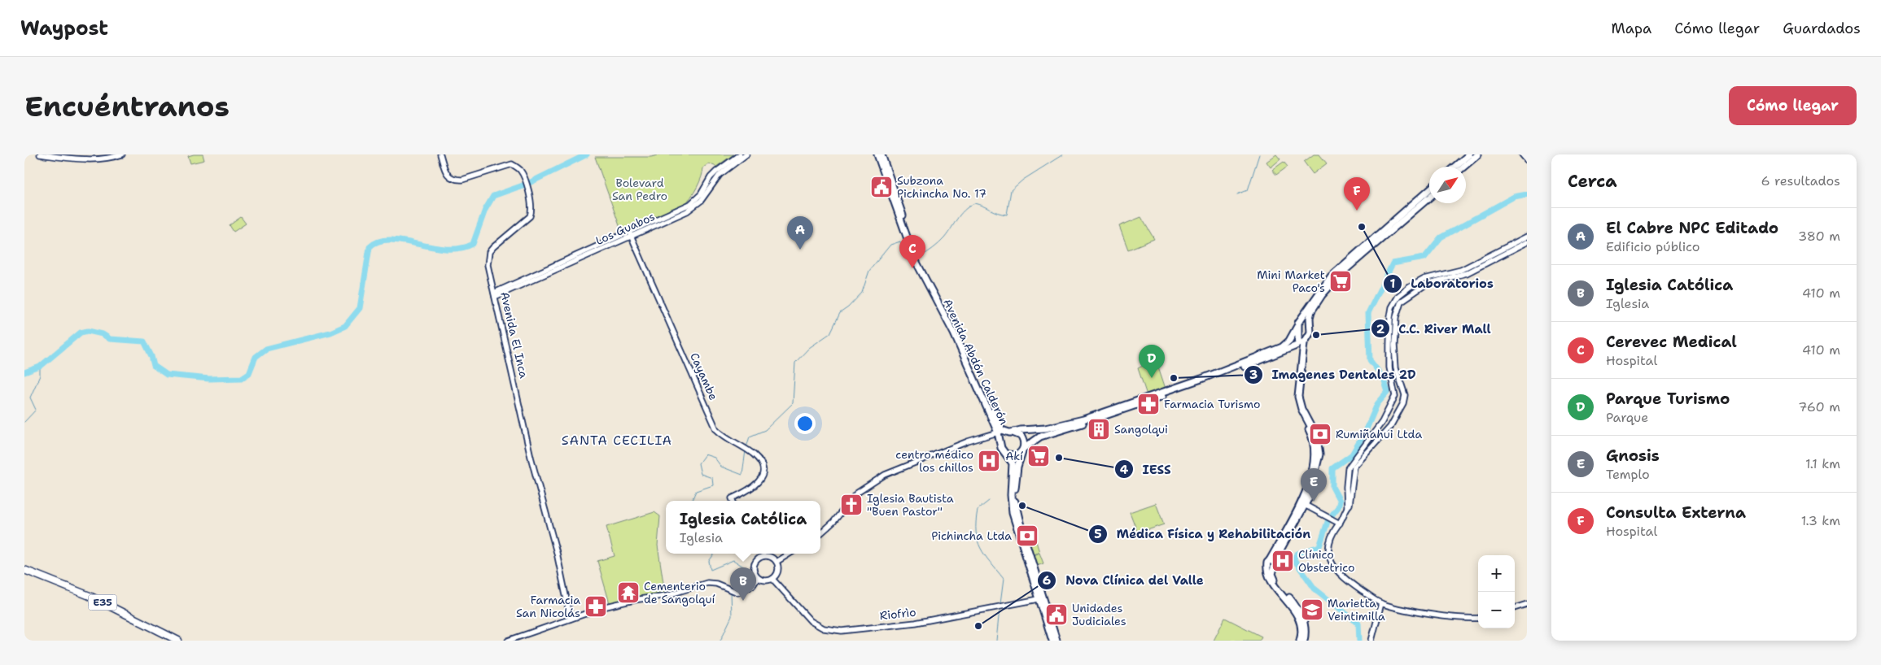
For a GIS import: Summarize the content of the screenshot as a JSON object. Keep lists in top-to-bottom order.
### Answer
{
  "streets": {
    "highway": ["E35"],
    "main road": ["Avenida Abdón Calderón"],
    "street": [
      "Los Guabos",
      "Avenida El Inca",
      "Cayambe",
      "Riofrìo"
    ]
  },
  "crossings": [
    ["Los Guabos", "Avenida El Inca"],
    ["Los Guabos", "Cayambe"]
  ],
  "districts": ["SANTA CECILIA"],
  "parks": ["Bolevard San Pedro"],
  "places": {
    "public building": ["Subzona Pichincha No. 17", "Unidades Judiciales"],
    "other": [
      "Laboratorios",
      "C.C. River Mall",
      "Imagenes Dentales 2D",
      "IESS",
      "Médica Física y Rehabilitación",
      "Nova Clínica del Valle"
    ],
    "supermarket": ["Mini Market Paco's", "Akí"],
    "pharmacy": ["Farmacia Turismo", "Farmacia San Nicolás"],
    "building": ["Sangolqui"],
    "bank": ["Rumiñahui Ltda", "Pichincha Ltda"],
    "hospital": ["centro médico los chillos", "Clínico Obstetrico"],
    "church": ["Iglesia Bautista \"Buen Pastor\""],
    "temple": ["Cementerio de Sangolquí"],
    "school or university": ["Marietta Veintimilla"]
  },
  "north": "top right",
  "page": {
    "header": "Waypost",
    "nav": ["Mapa", "Cómo llegar", "Guardados"],
    "buttons": "Cómo llegar",
    "title": "Encuéntranos",
    "heading": ["Cerca", "6 resultados"],
    "pins": [
      "F",
      "A",
      "C",
      "D",
      "E",
      "B"
    ],
    "list": [
      {
        "mark": "A",
        "name": "El Cabre NPC Editado",
        "note": "Edificio público",
        "value": "380 m"
      },
      {
        "mark": "B",
        "name": "Iglesia Católica",
        "note": "Iglesia",
        "value": "410 m"
      },
      {
        "mark": "C",
        "name": "Cerevec Medical",
        "note": "Hospital",
        "value": "410 m"
      },
      {
        "mark": "D",
        "name": "Parque Turismo",
        "note": "Parque",
        "value": "760 m"
      },
      {
        "mark": "E",
        "name": "Gnosis",
        "note": "Templo",
        "value": "1.1 km"
      },
      {
        "mark": "F",
        "name": "Consulta Externa",
        "note": "Hospital",
        "value": "1.3 km"
      }
    ],
    "popup": ["Iglesia Católica", "Iglesia"],
    "map_buttons": ["+", "−"]
  }
}
